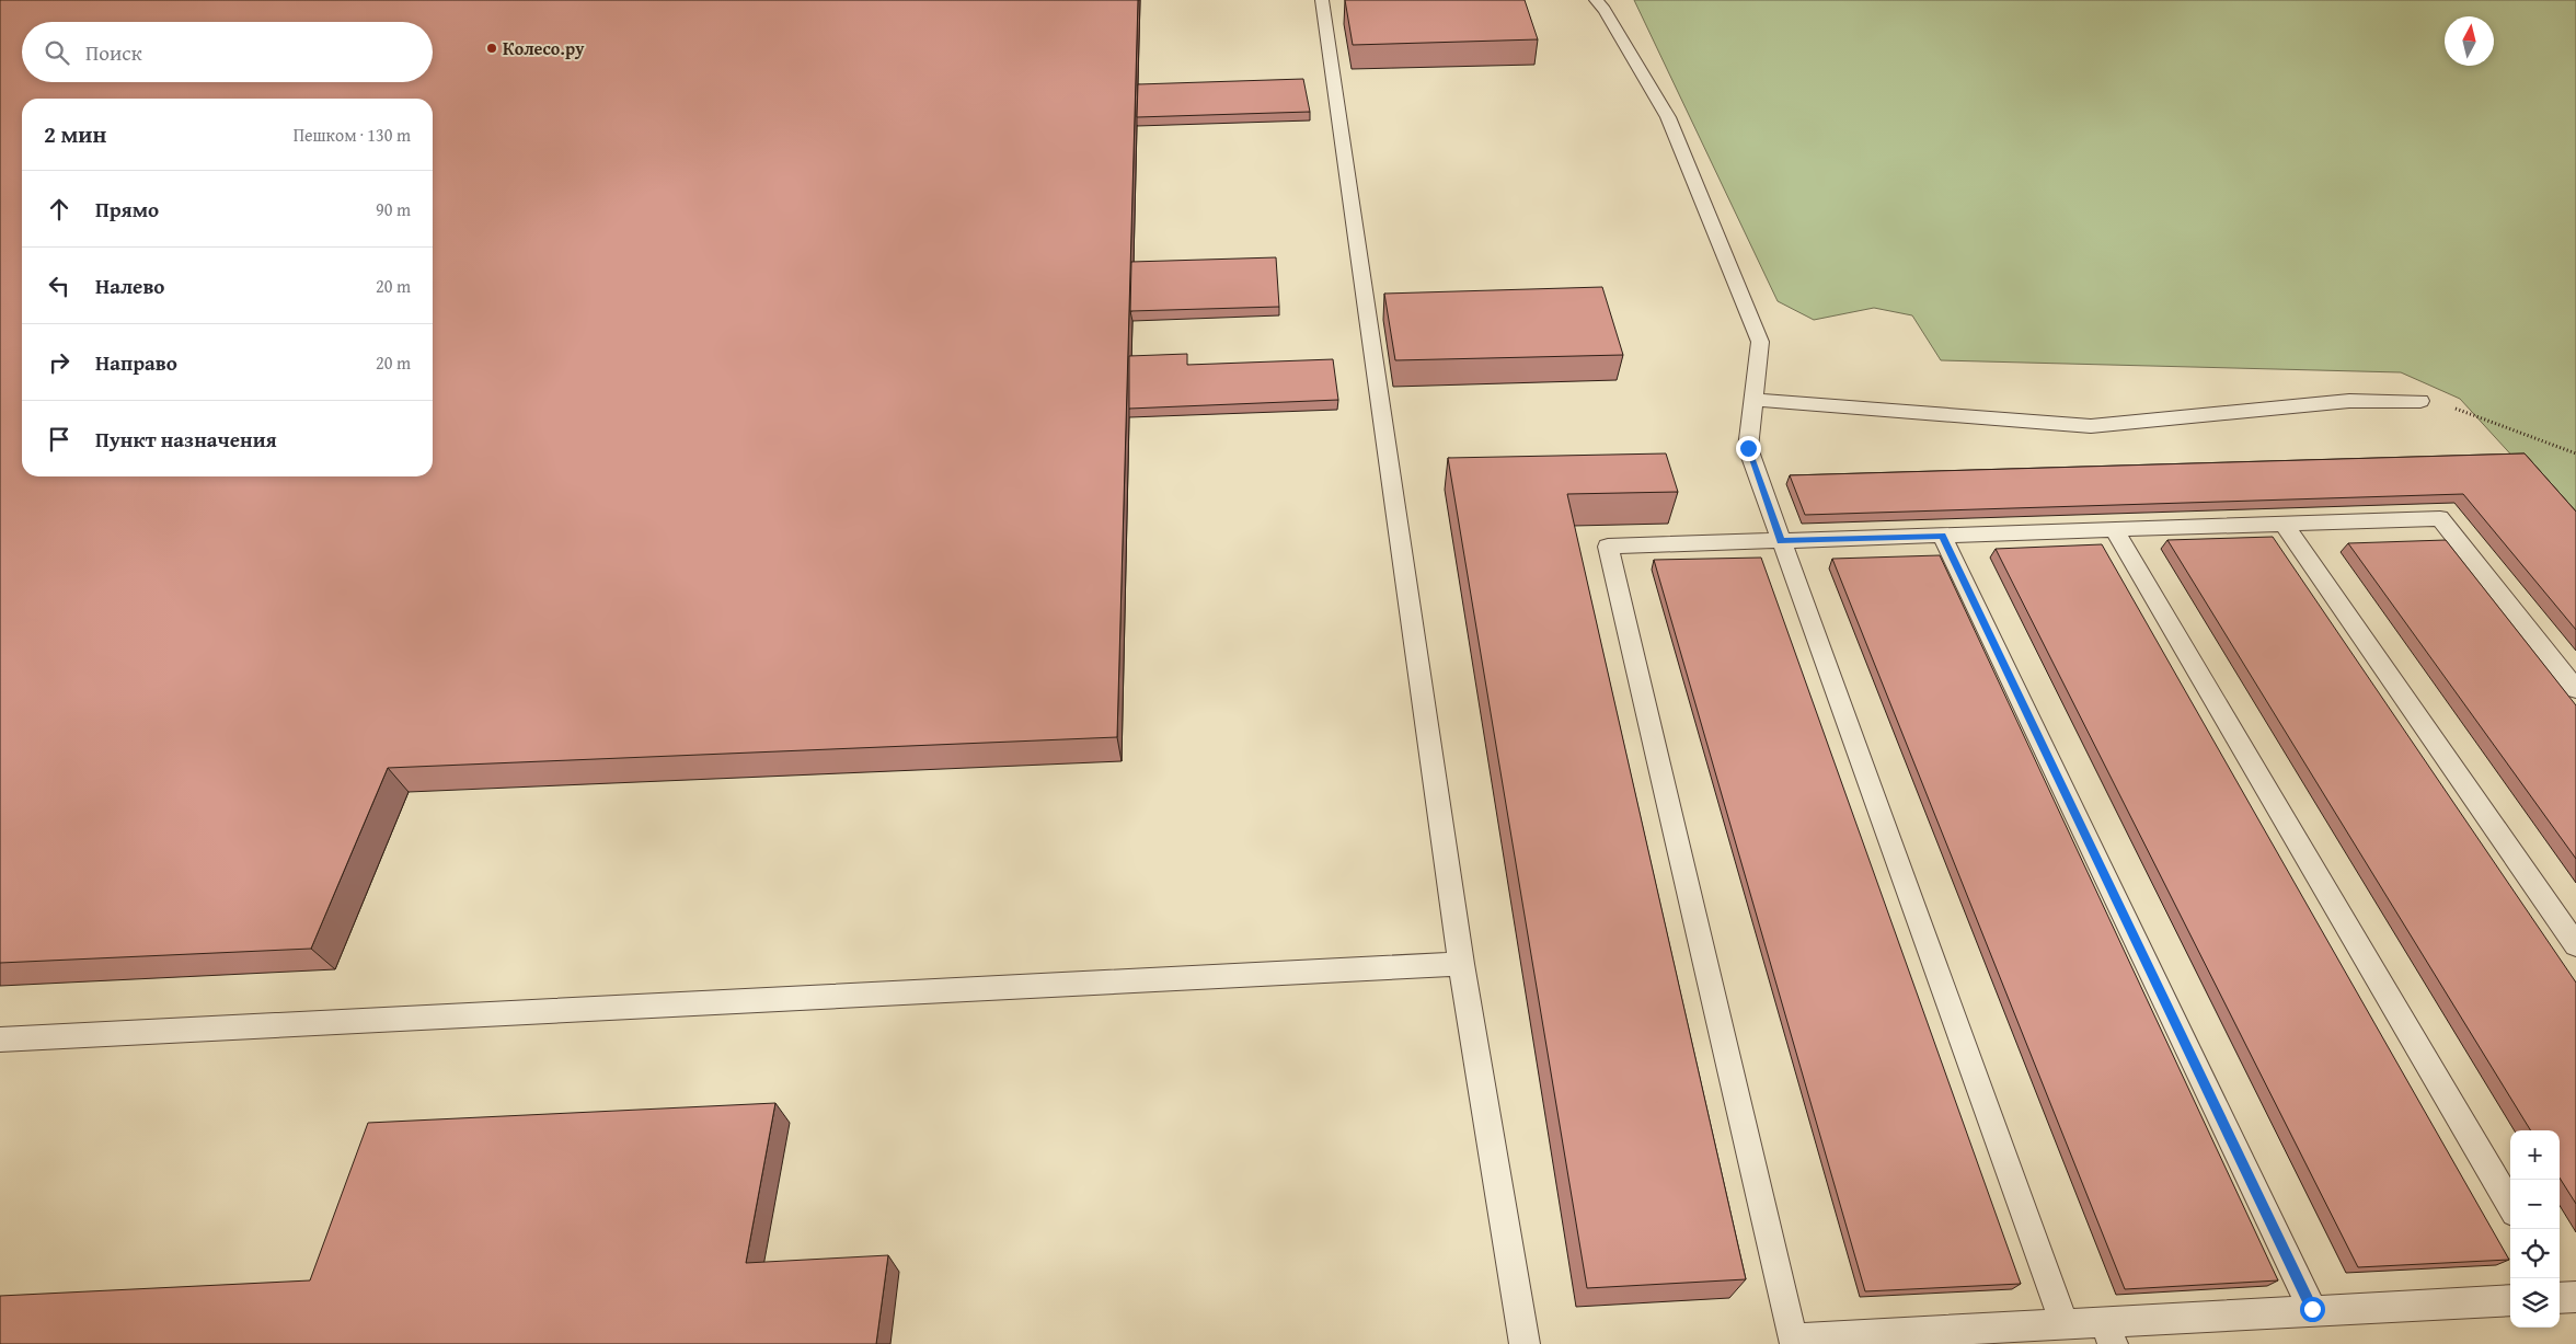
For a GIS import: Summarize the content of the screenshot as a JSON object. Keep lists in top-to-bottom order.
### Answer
{
  "places": ["Колесо.ру"],
  "north": "top",
  "page": {
    "search": "Поиск",
    "heading": ["2 мин", "Пешком · 130 m"],
    "list": [
      ["Прямо", "90 m"],
      ["Налево", "20 m"],
      ["Направо", "20 m"],
      "Пункт назначения"
    ],
    "map_buttons": ["+", "−"]
  }
}
